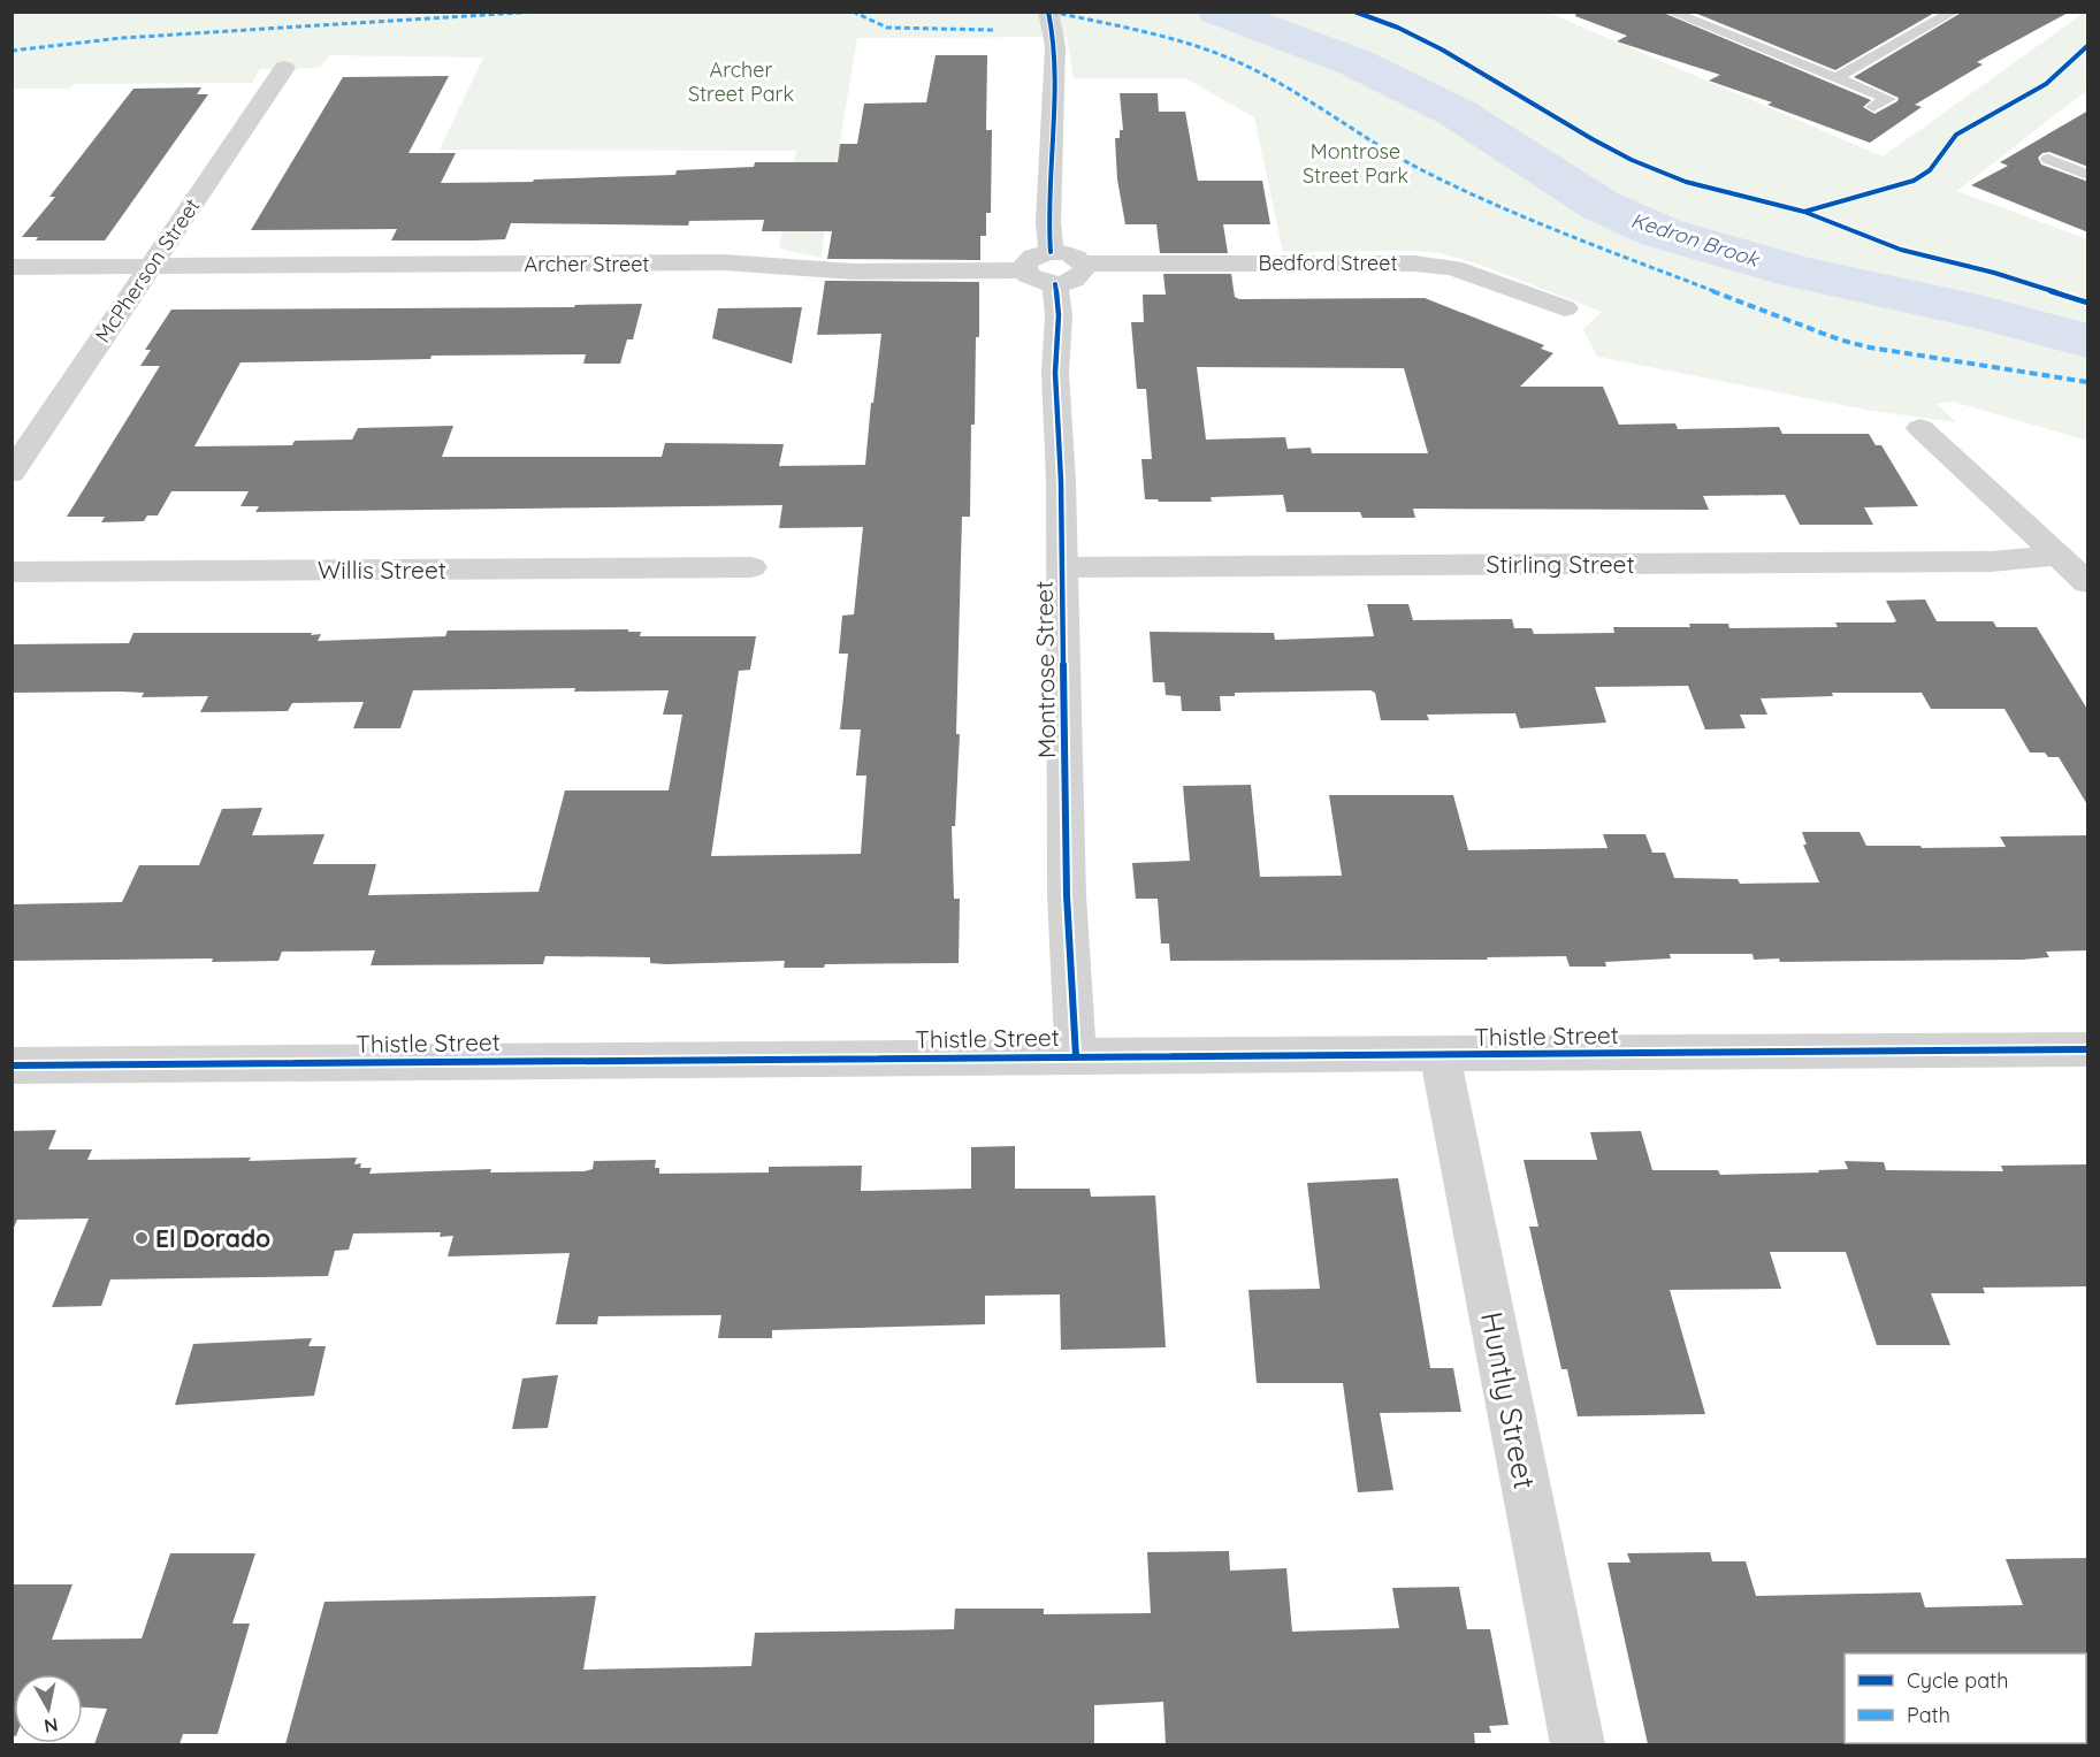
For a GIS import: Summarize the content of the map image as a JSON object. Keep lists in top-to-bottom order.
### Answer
{
  "streets": {
    "street": [
      "Bedford Street",
      "Archer Street",
      "McPherson Street",
      "Stirling Street",
      "Willis Street",
      "Montrose Street",
      "Thistle Street",
      "Huntly Street"
    ]
  },
  "crossings": [
    ["Bedford Street", "Archer Street"],
    ["Bedford Street", "Montrose Street"],
    ["Archer Street", "McPherson Street"],
    ["Archer Street", "Montrose Street"],
    ["Stirling Street", "Montrose Street"],
    ["Montrose Street", "Thistle Street"],
    ["Thistle Street", "Huntly Street"]
  ],
  "water": ["Kedron Brook"],
  "parks": ["Archer Street Park", "Montrose Street Park"],
  "places": ["El Dorado"],
  "legend": ["Cycle path", "Path"],
  "north": "bottom"
}
